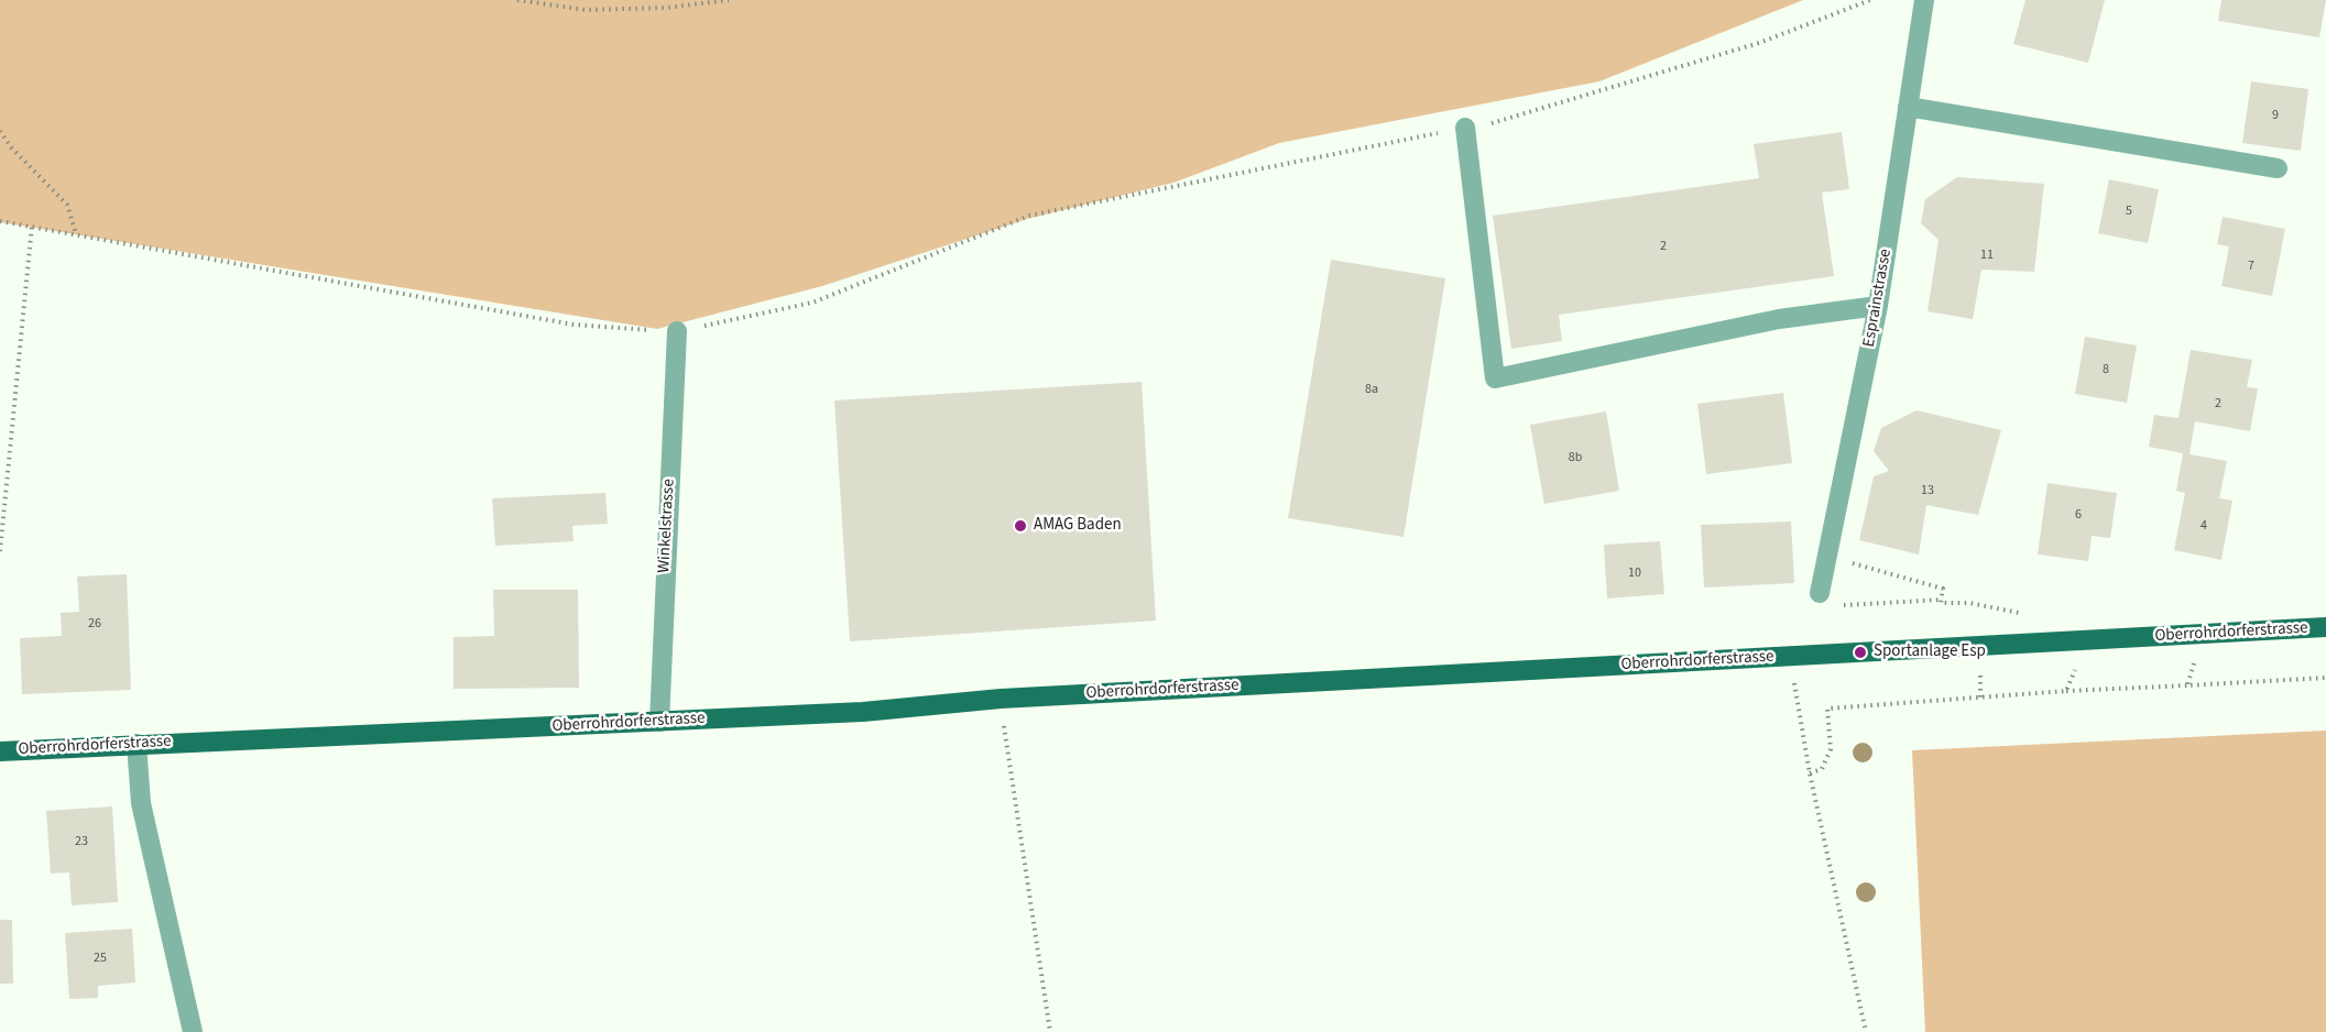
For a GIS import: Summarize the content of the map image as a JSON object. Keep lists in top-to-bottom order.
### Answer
{
  "streets": {
    "main road": ["Oberrohrdorferstrasse"],
    "street": ["Esprainstrasse", "Winkelstrasse"]
  },
  "crossings": [
    ["Winkelstrasse", "Oberrohrdorferstrasse"]
  ],
  "places": ["AMAG Baden", "Sportanlage Esp"],
  "house_numbers": [
    "9",
    "5",
    "2",
    "11",
    "7",
    "8",
    "8a",
    "2",
    "8b",
    "13",
    "6",
    "4",
    "10",
    "26",
    "23",
    "25"
  ]
}
